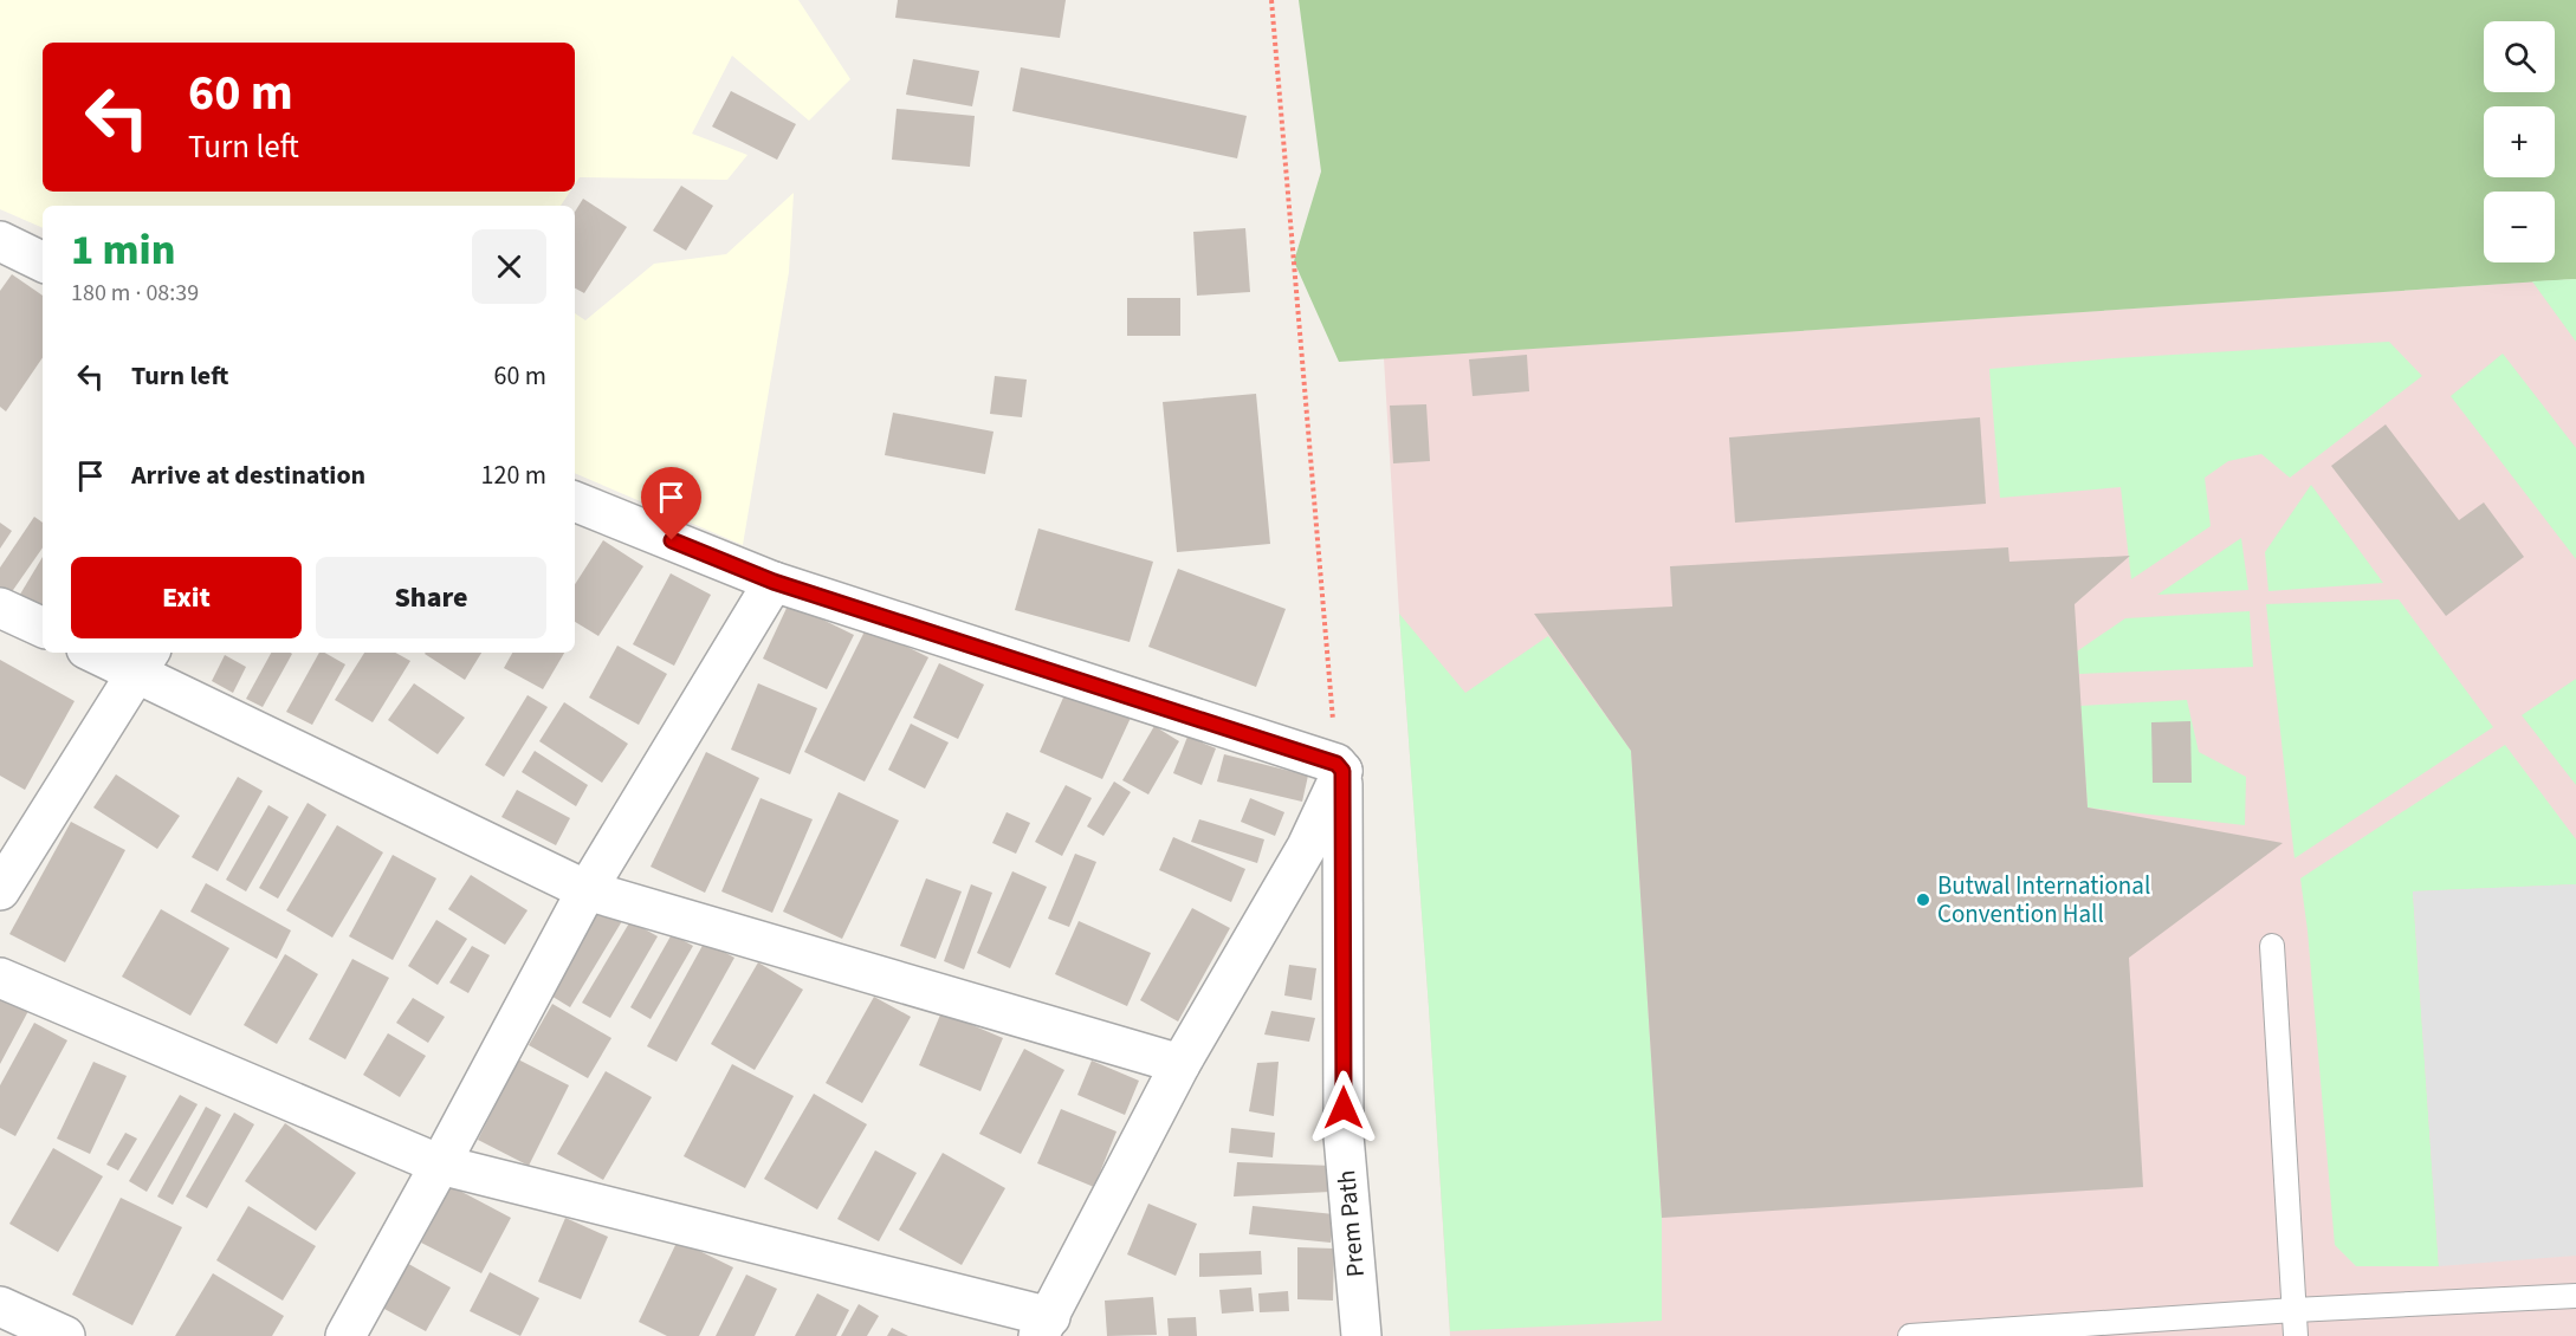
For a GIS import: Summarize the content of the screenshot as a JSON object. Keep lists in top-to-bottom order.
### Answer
{
  "streets": {
    "street": ["Prem Path"]
  },
  "places": ["Butwal International Convention Hall"],
  "page": {
    "map_buttons": ["+", "−"],
    "turn": ["60 m", "Turn left"],
    "heading": ["1 min", "180 m · 08:39"],
    "list": [
      {
        "name": "Turn left",
        "value": "60 m"
      },
      {
        "name": "Arrive at destination",
        "value": "120 m"
      }
    ],
    "buttons": ["Exit", "Share"]
  }
}
